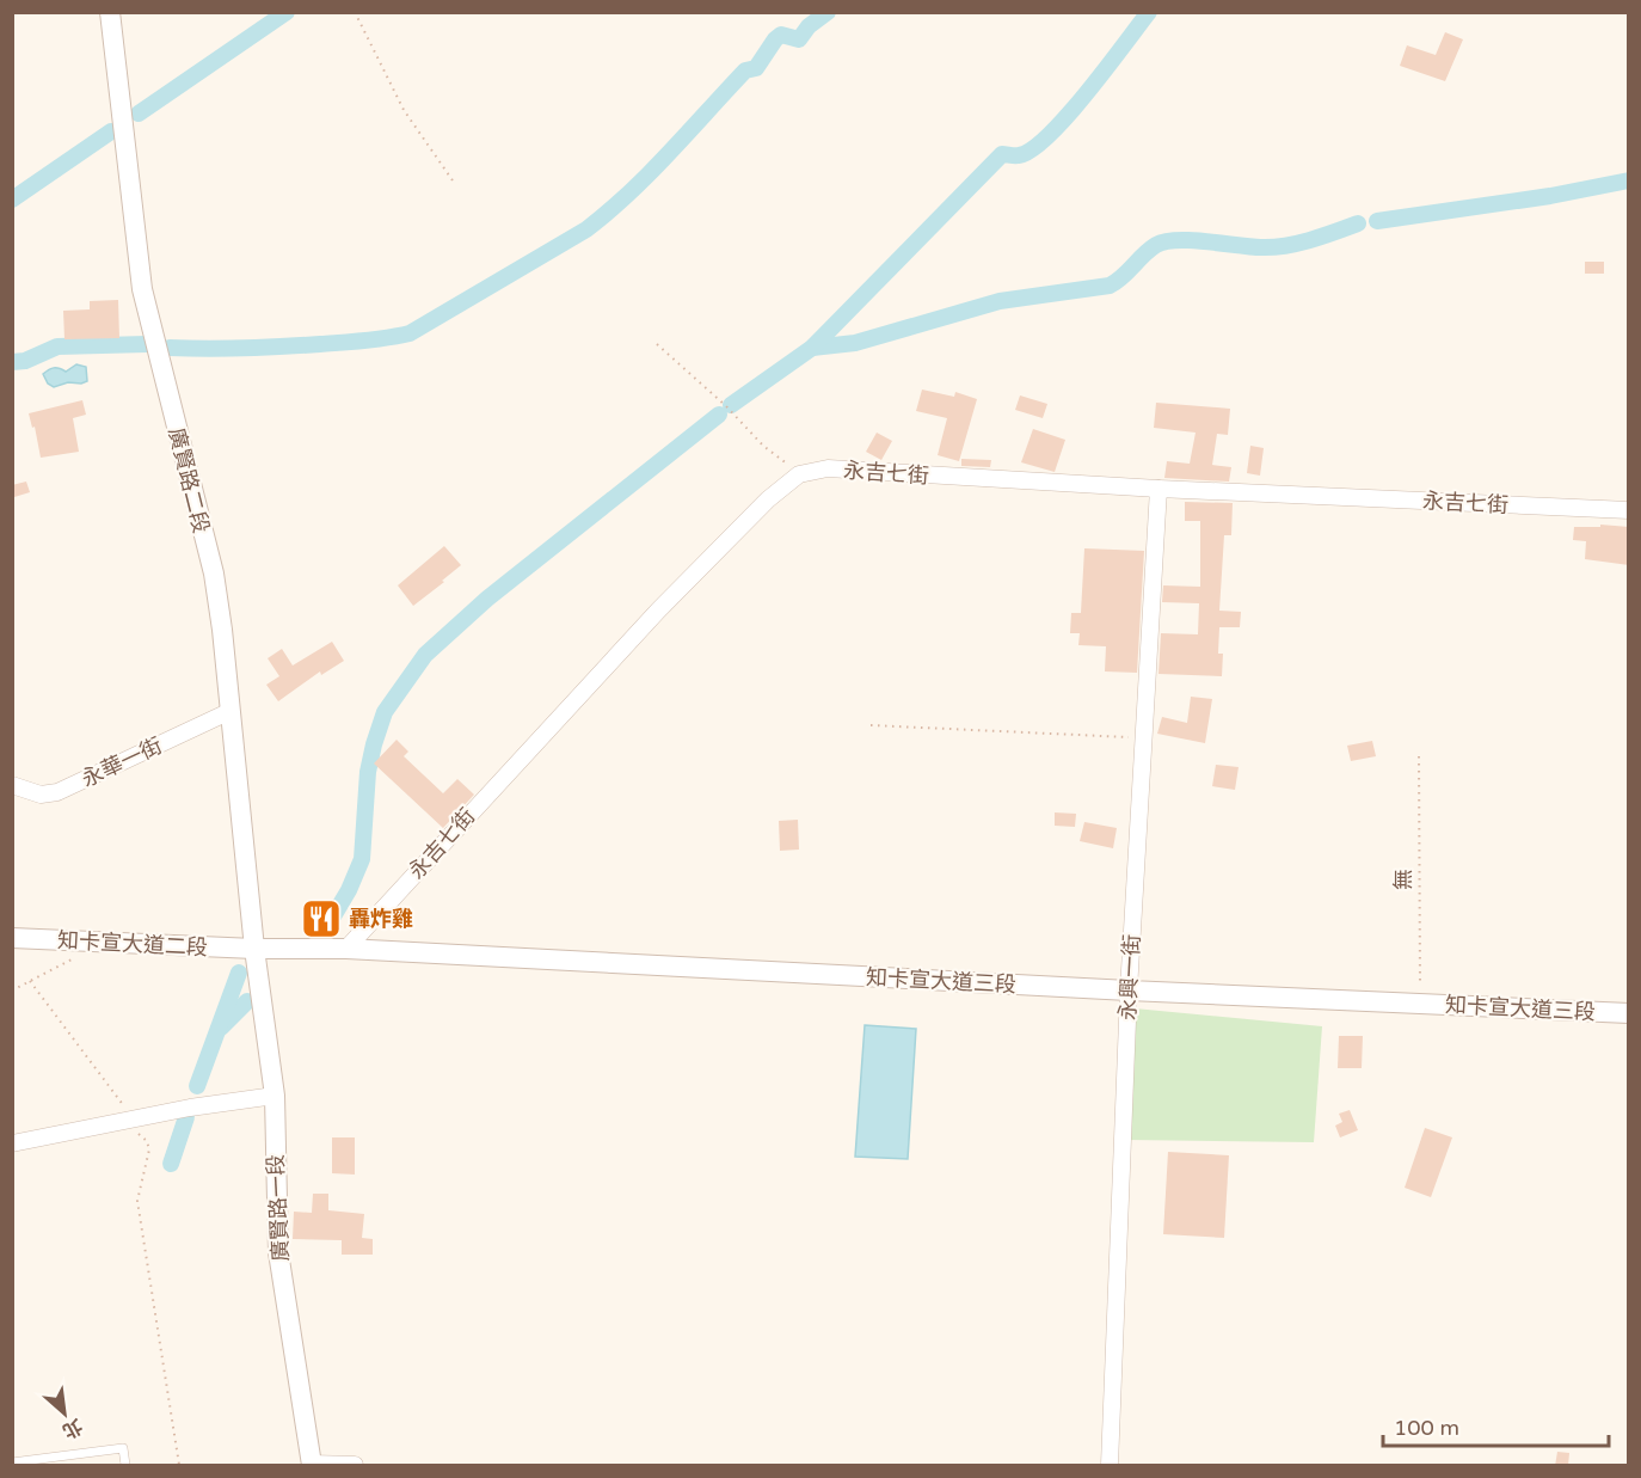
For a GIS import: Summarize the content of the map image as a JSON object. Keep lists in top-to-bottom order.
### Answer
{
  "streets": {
    "street": [
      "永吉七街",
      "廣賢路二段",
      "永華一街",
      "知卡宣大道二段",
      "永興一街",
      "知卡宣大道三段",
      "廣賢路一段"
    ],
    "path": ["無"]
  },
  "crossings": [
    ["永吉七街", "永興一街"],
    ["永吉七街", "知卡宣大道三段"],
    ["廣賢路二段", "永華一街"],
    ["廣賢路二段", "知卡宣大道二段"],
    ["廣賢路二段", "知卡宣大道三段"],
    ["廣賢路二段", "廣賢路一段"],
    ["無", "知卡宣大道三段"],
    ["知卡宣大道二段", "知卡宣大道三段"],
    ["知卡宣大道二段", "廣賢路一段"],
    ["永興一街", "知卡宣大道三段"],
    ["知卡宣大道三段", "廣賢路一段"]
  ],
  "places": {
    "restaurant": ["轟炸雞"]
  },
  "scale_bar": "100 m",
  "north": "bottom right"
}
